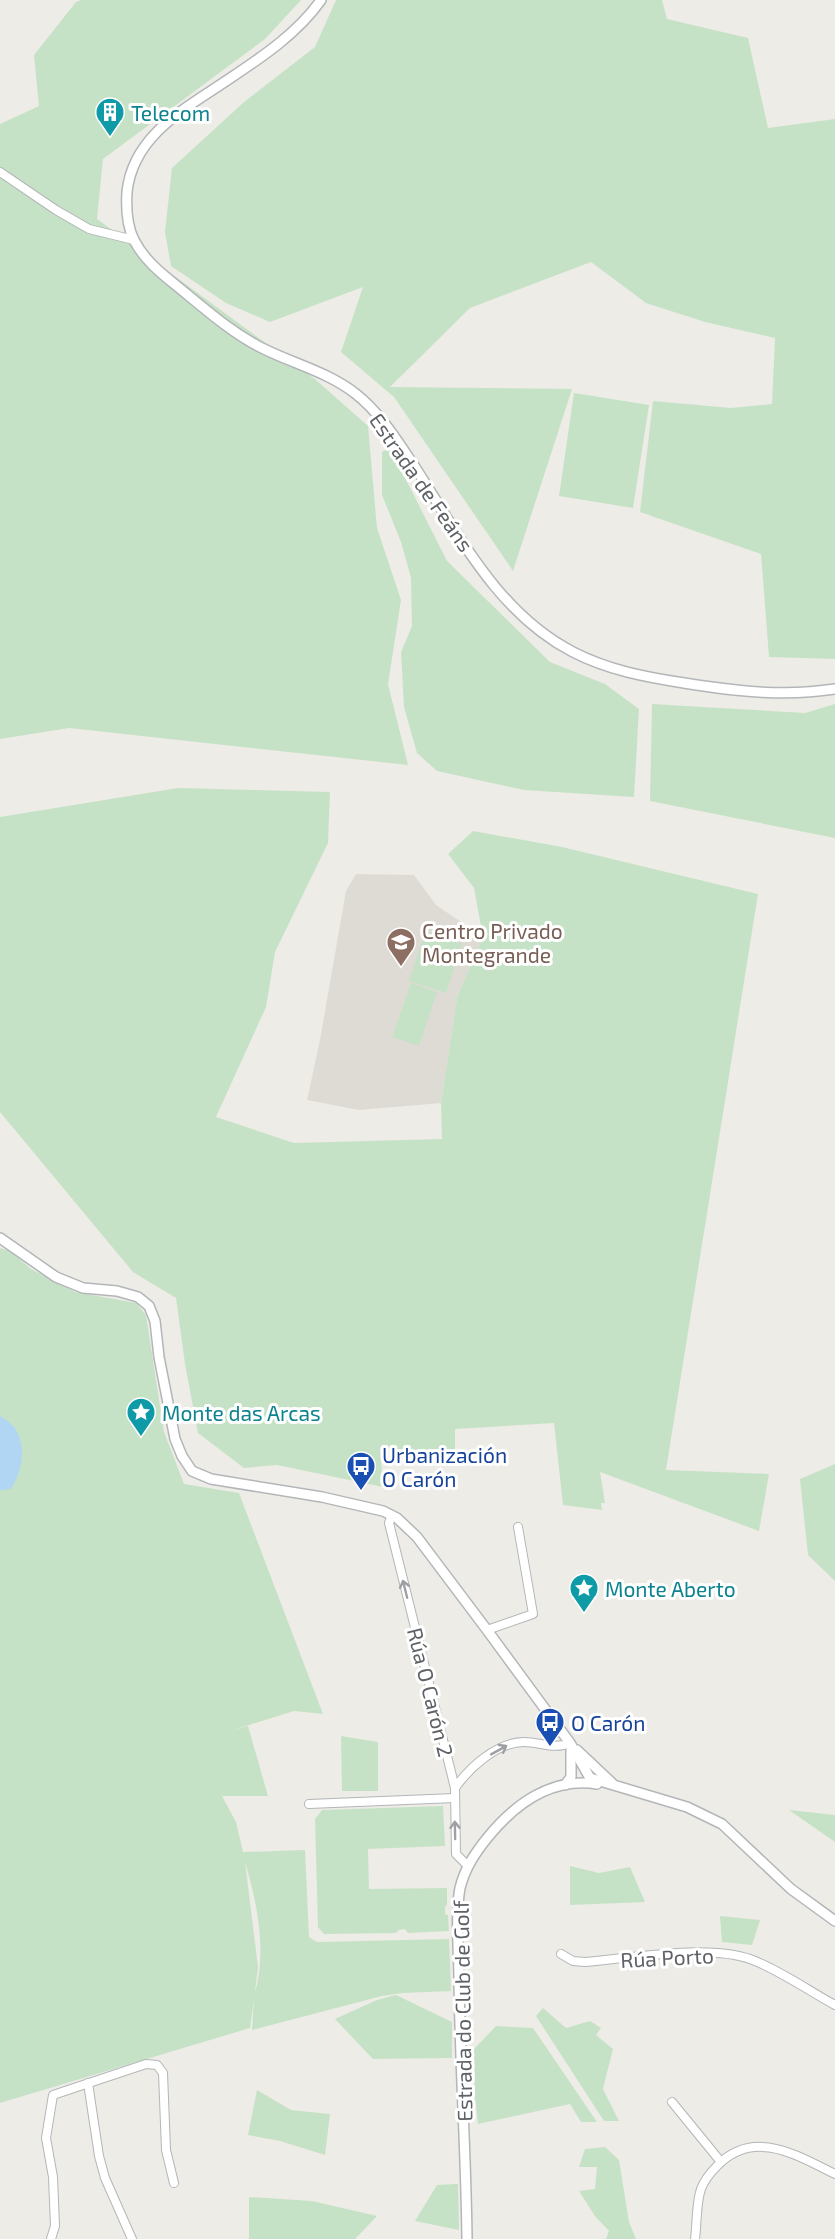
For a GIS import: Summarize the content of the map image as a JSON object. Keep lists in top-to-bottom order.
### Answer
{
  "streets": {
    "street": [
      "Estrada de Feáns",
      "Rúa O Carón 2",
      "Rúa Porto",
      "Estrada do Club de Golf"
    ]
  },
  "crossings": [
    ["Rúa O Carón 2", "Estrada do Club de Golf"]
  ],
  "one_way": ["Rúa O Carón 2"],
  "places": {
    "building": ["Telecom"],
    "school or university": ["Centro Privado Montegrande"],
    "place": ["Monte das Arcas", "Monte Aberto"],
    "bus stop": ["Urbanización O Carón", "O Carón"]
  }
}
